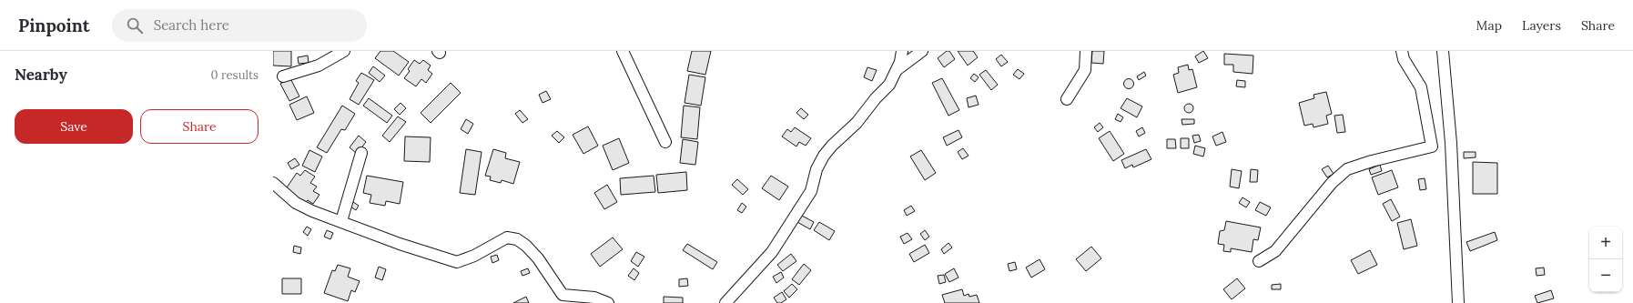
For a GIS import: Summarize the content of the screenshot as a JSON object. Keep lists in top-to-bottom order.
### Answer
{
  "page": {
    "header": "Pinpoint",
    "search": "Search here",
    "nav": ["Map", "Layers", "Share"],
    "heading": ["Nearby", "0 results"],
    "buttons": ["Save", "Share"],
    "map_buttons": ["+", "−"]
  }
}
